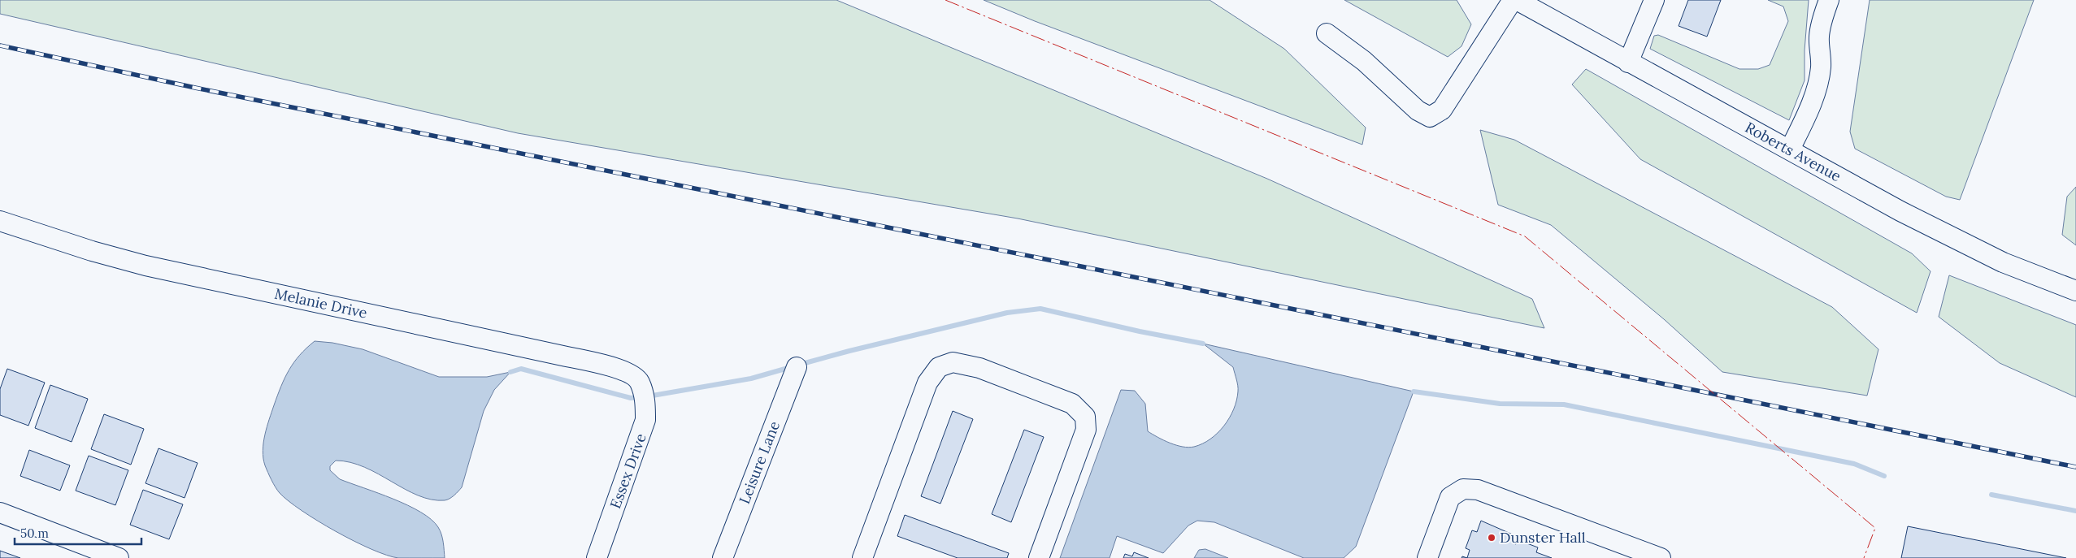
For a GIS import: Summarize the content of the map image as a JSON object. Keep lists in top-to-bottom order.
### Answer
{
  "streets": {
    "street": [
      "Roberts Avenue",
      "Melanie Drive",
      "Leisure Lane",
      "Essex Drive"
    ]
  },
  "crossings": [
    ["Melanie Drive", "Essex Drive"]
  ],
  "places": ["Dunster Hall"],
  "scale_bar": "50 m"
}
